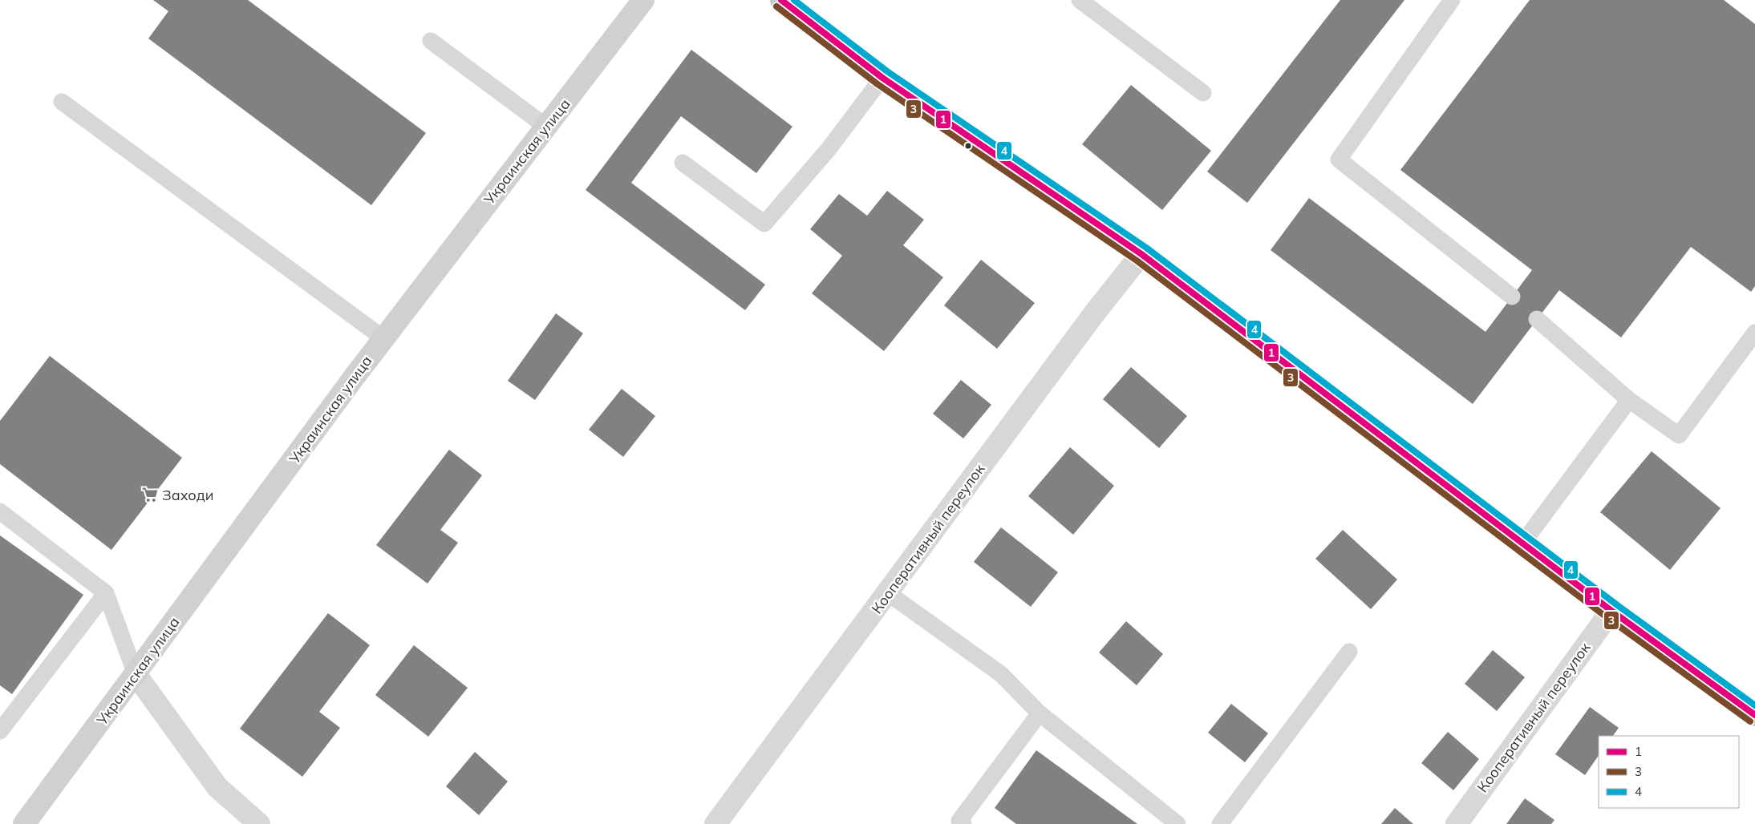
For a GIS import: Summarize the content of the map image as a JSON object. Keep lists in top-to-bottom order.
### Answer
{
  "streets": {
    "main road": ["Украинская улица"],
    "street": ["Кооперативный переулок"]
  },
  "places": {
    "supermarket": ["Заходи"]
  },
  "lines": ["transit line 1", "transit line 4", "transit line 3"],
  "legend": ["1", "3", "4"]
}
